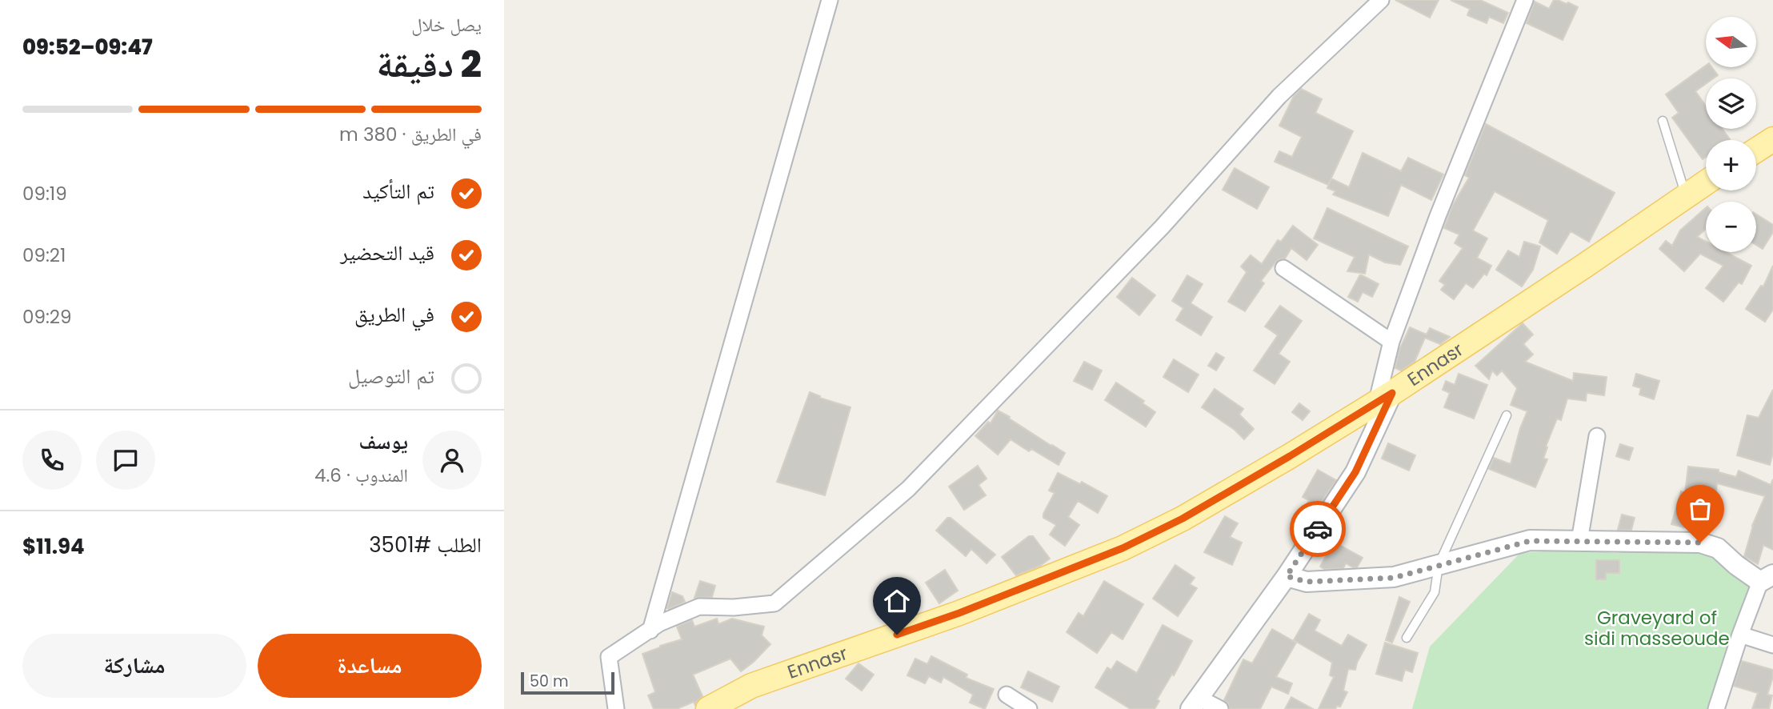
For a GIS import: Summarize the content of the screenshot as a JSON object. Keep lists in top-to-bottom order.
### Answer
{
  "streets": {
    "main road": ["Ennasr"]
  },
  "parks": ["Graveyard of sidi masseoude"],
  "scale_bar": "50 m",
  "north": "left",
  "page": {
    "heading": ["2 دقيقة", "يصل خلال", "09:47–09:52"],
    "panel": [
      "يوسف",
      "المندوب · 4.6",
      "الطلب #3501",
      "$11.94"
    ],
    "map_buttons": ["+", "−"],
    "bar": "في الطريق · 380 m",
    "list": [
      ["تم التأكيد", "09:19"],
      ["قيد التحضير", "09:21"],
      ["في الطريق", "09:29"],
      "تم التوصيل"
    ],
    "buttons": ["مساعدة", "مشاركة"],
    "scale": "50 m"
  }
}
